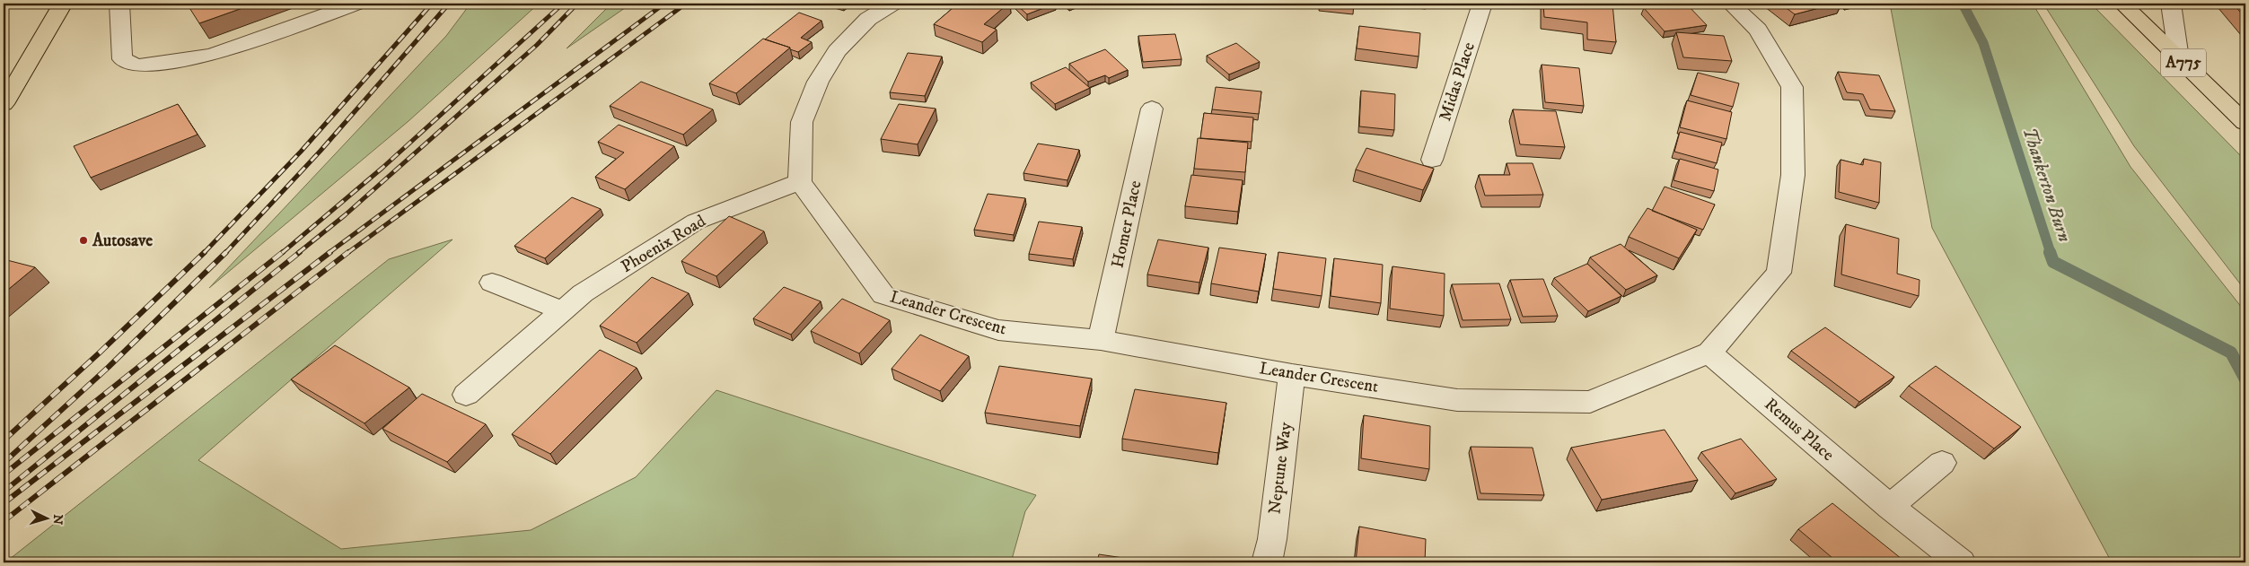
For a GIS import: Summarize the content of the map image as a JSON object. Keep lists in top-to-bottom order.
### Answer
{
  "streets": {
    "main road": ["A775"],
    "street": [
      "Midas Place",
      "Homer Place",
      "Phoenix Road",
      "Leander Crescent",
      "Remus Place",
      "Neptune Way"
    ]
  },
  "crossings": [
    ["Homer Place", "Leander Crescent"],
    ["Phoenix Road", "Leander Crescent"],
    ["Leander Crescent", "Remus Place"],
    ["Leander Crescent", "Neptune Way"]
  ],
  "water": ["Thankerton Burn"],
  "places": ["Autosave"],
  "north": "right"
}
